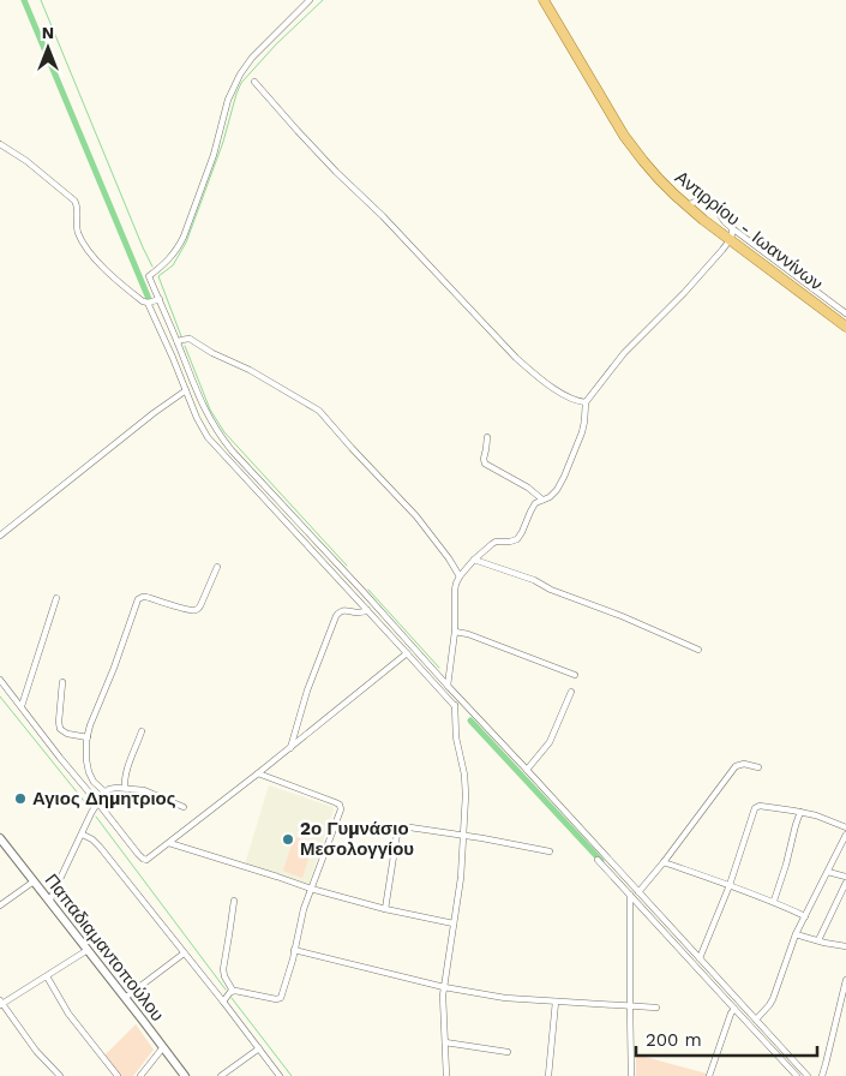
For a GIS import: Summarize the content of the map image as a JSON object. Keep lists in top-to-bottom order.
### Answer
{
  "streets": {
    "main road": ["Αντιρρίου - Ιωαννίνων", "Παπαδιαμαντοπούλου"]
  },
  "places": ["Αγιος Δημητριος", "2ο Γυμνάσιο Μεσολογγίου"],
  "scale_bar": "200 m",
  "north": "top"
}
